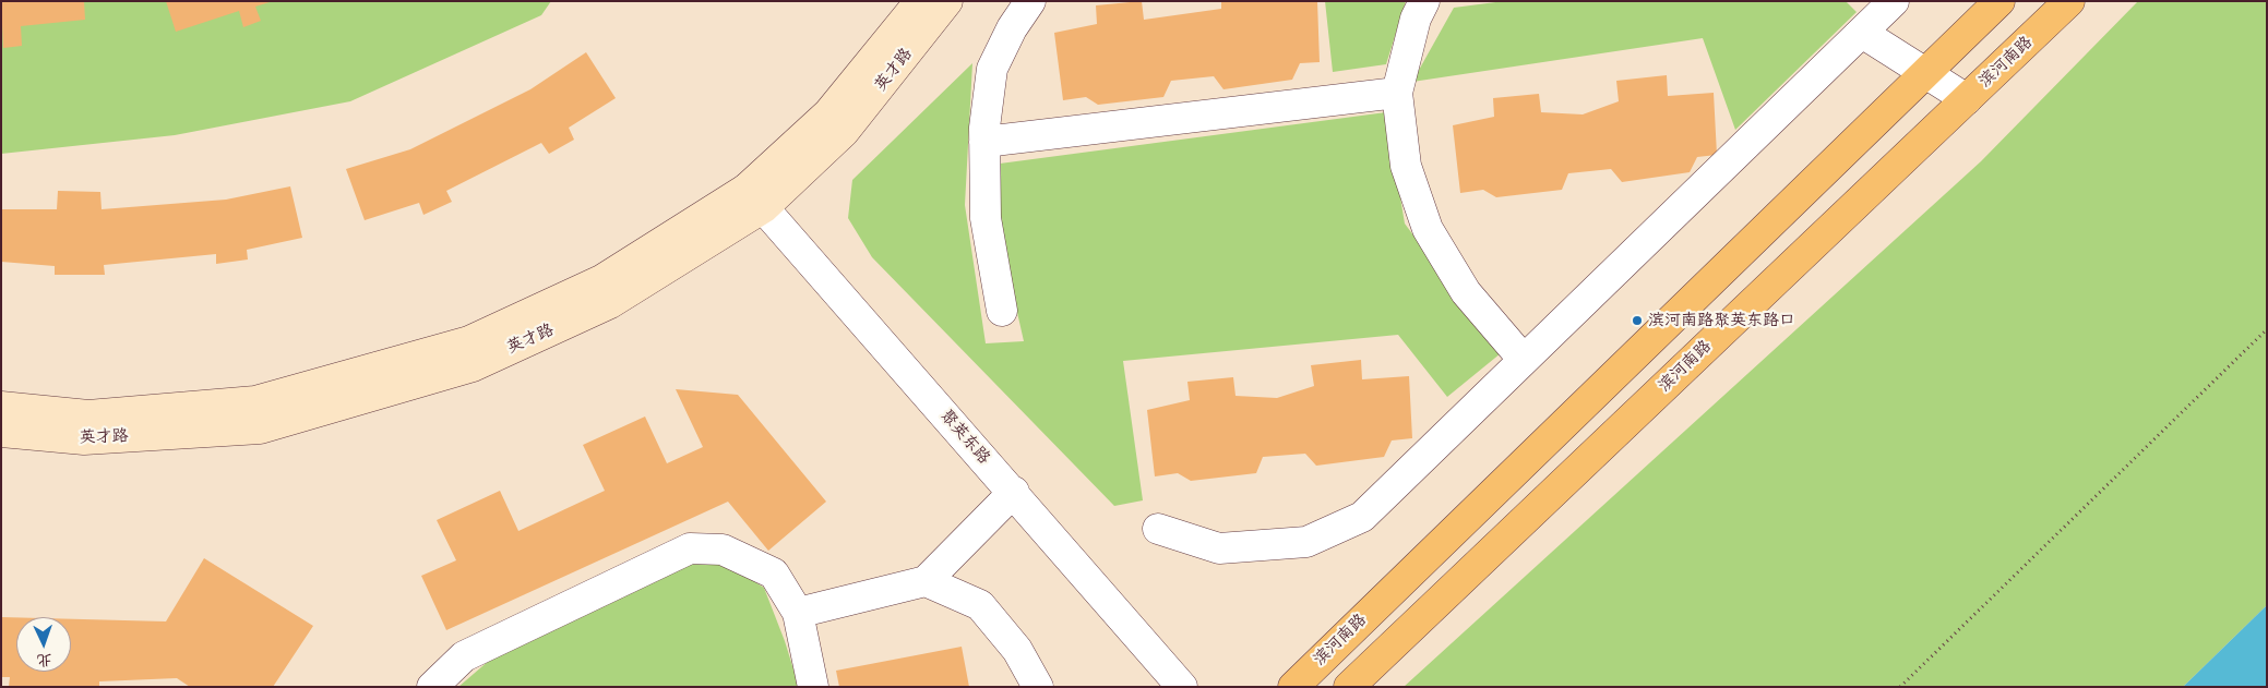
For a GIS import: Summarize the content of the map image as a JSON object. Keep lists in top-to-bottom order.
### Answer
{
  "streets": {
    "main road": ["滨河南路", "英才路"],
    "street": ["聚英东路"]
  },
  "crossings": [
    ["英才路", "聚英东路"]
  ],
  "places": ["滨河南路聚英东路口"],
  "north": "bottom"
}
